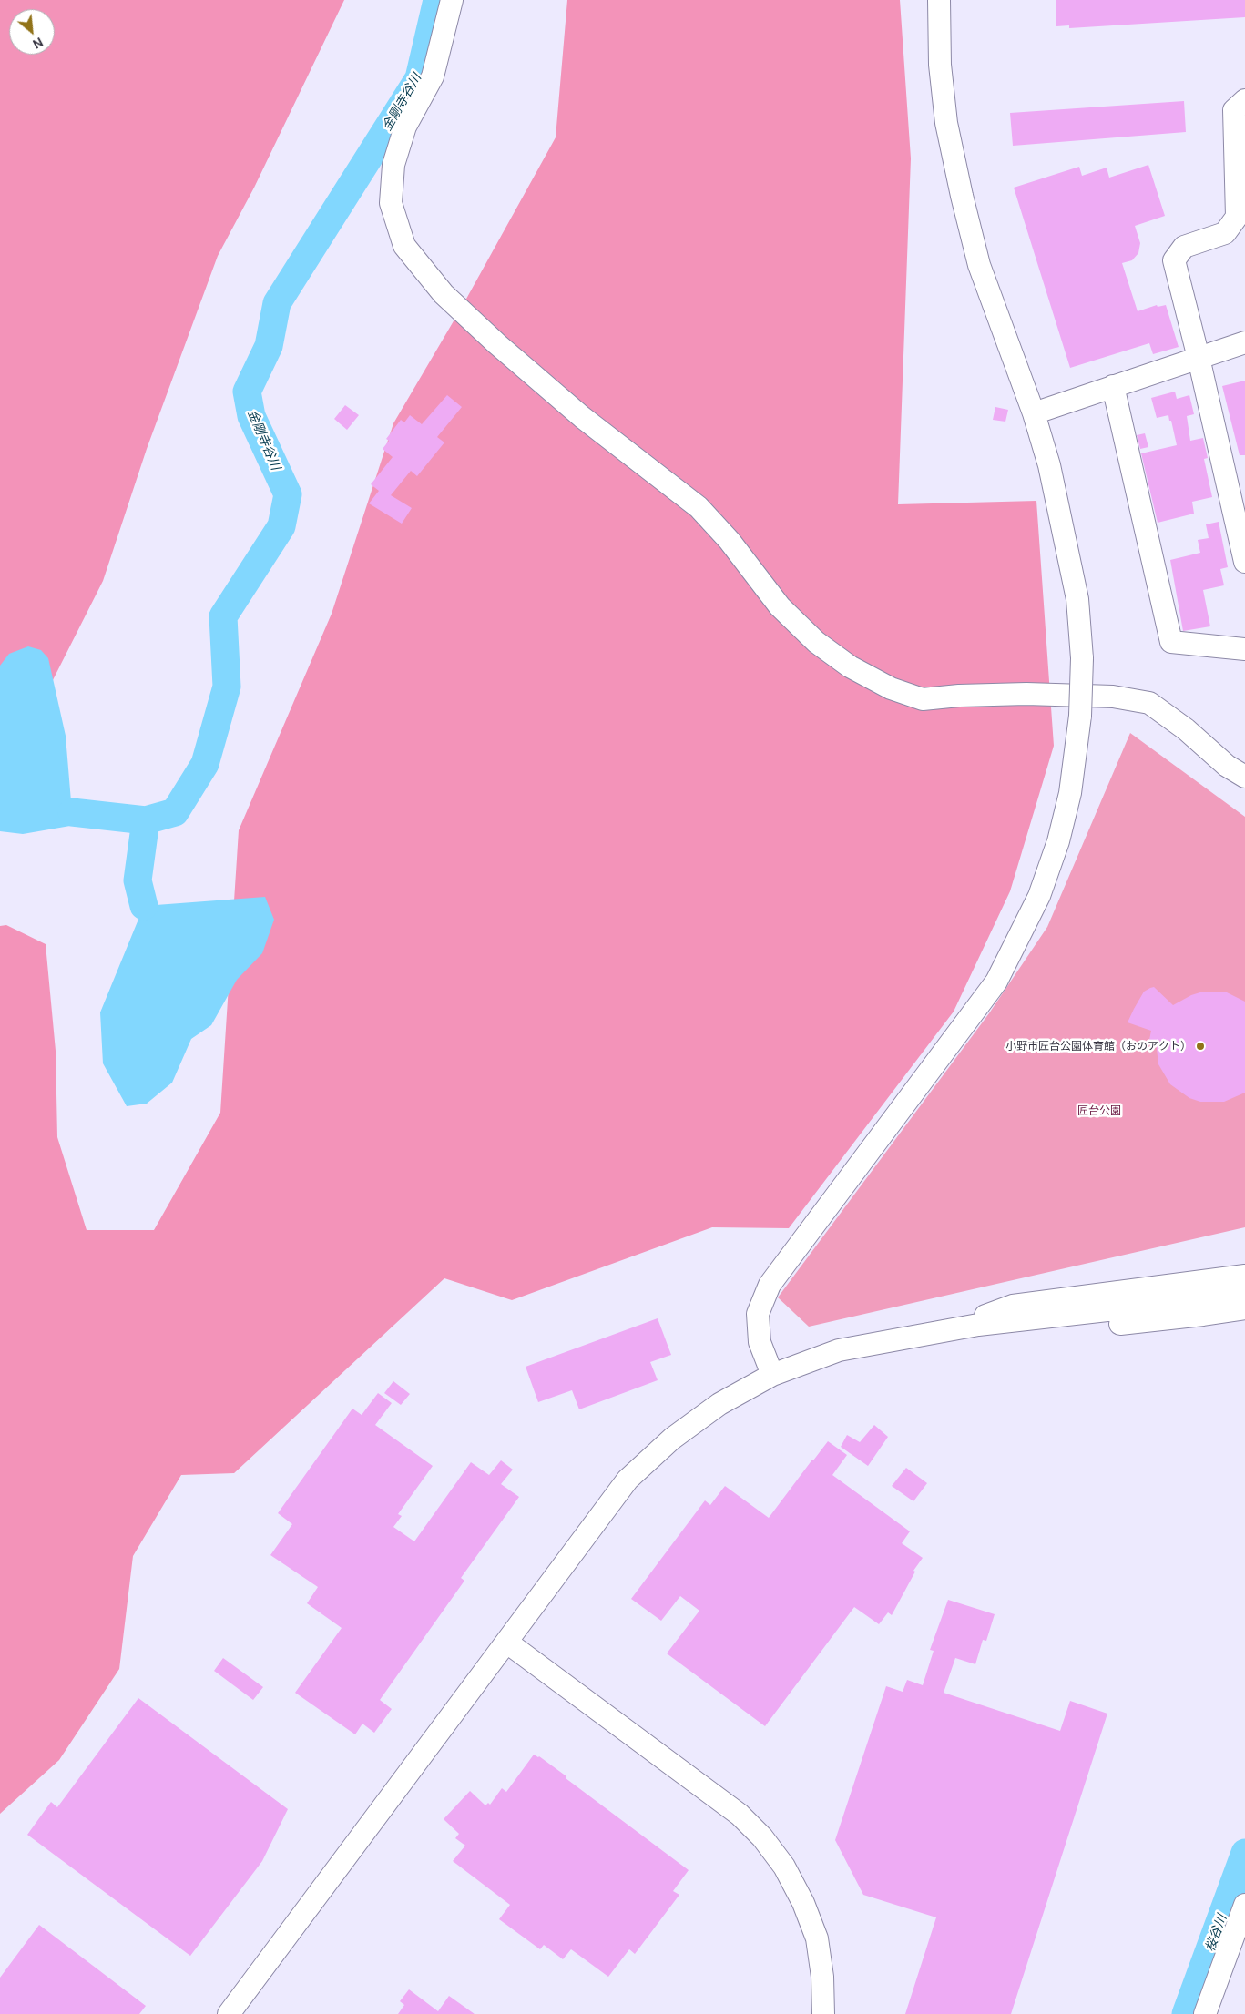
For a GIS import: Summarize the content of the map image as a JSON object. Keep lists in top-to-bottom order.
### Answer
{
  "water": ["金剛寺谷川", "桜谷川"],
  "parks": ["匠台公園"],
  "places": ["小野市匠台公園体育館（おのアクト）"],
  "north": "bottom right"
}
